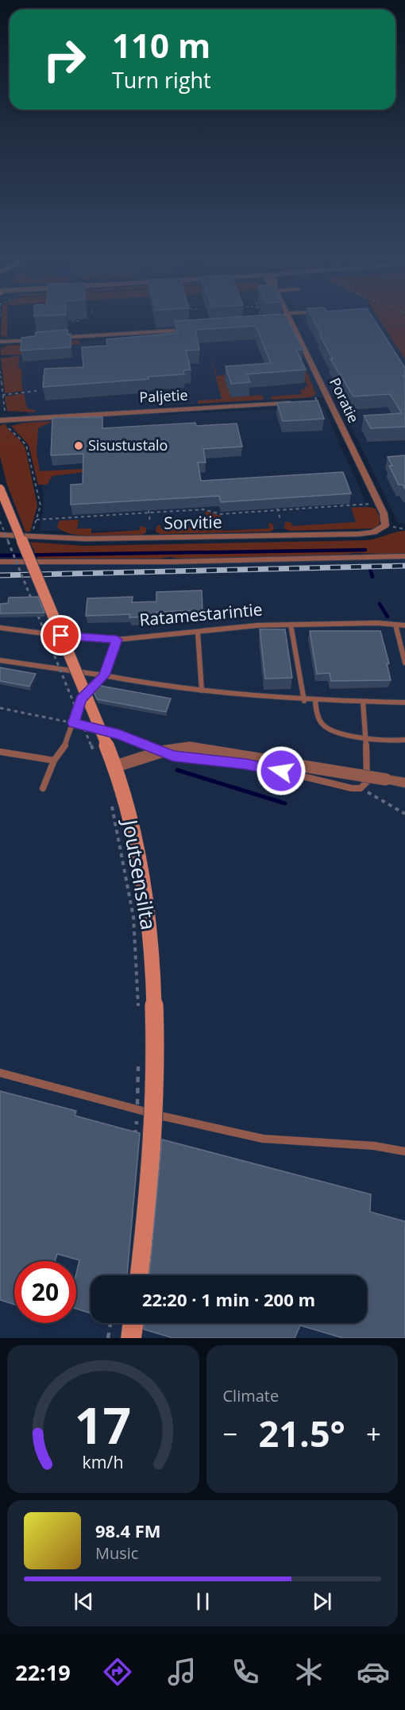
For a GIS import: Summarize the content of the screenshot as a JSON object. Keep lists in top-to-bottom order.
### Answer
{
  "streets": {
    "main road": ["Joutsensilta"],
    "street": ["Paljetie", "Poratie", "Sorvitie"],
    "lane": ["Ratamestarintie"]
  },
  "crossings": [
    ["Poratie", "Sorvitie"]
  ],
  "places": ["Sisustustalo"],
  "page": {
    "turn": ["110 m", "Turn right"],
    "limit": "20",
    "trip": "22:20 · 1 min · 200 m",
    "tile": "Climate",
    "heat": ["−", "21.5°", "+"],
    "song": ["98.4 FM", "Music"],
    "tabs": "22:19",
    "gauge": ["17", "km/h"]
  }
}
